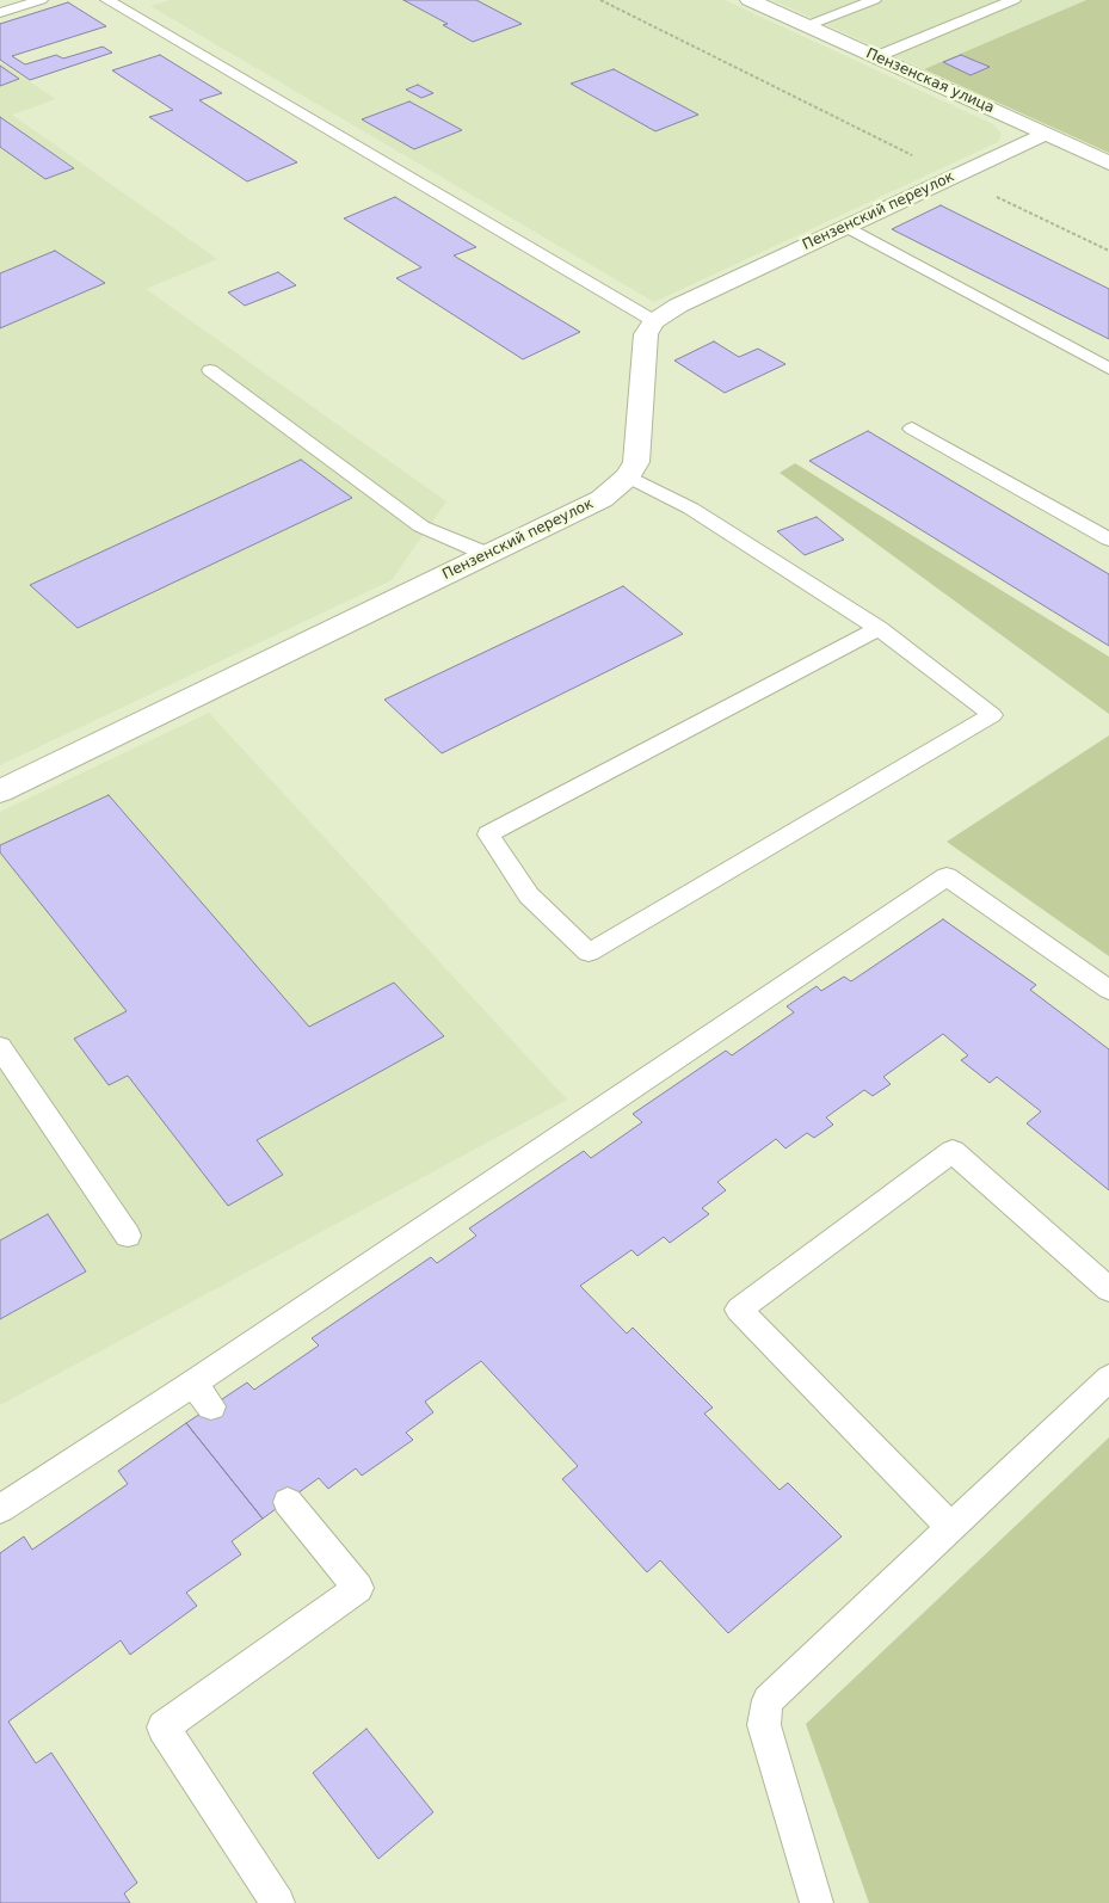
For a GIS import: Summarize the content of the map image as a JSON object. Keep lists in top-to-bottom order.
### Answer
{
  "streets": {
    "street": ["Пензенская улица", "Пензенский переулок"]
  },
  "crossings": [
    ["Пензенская улица", "Пензенский переулок"]
  ]
}
